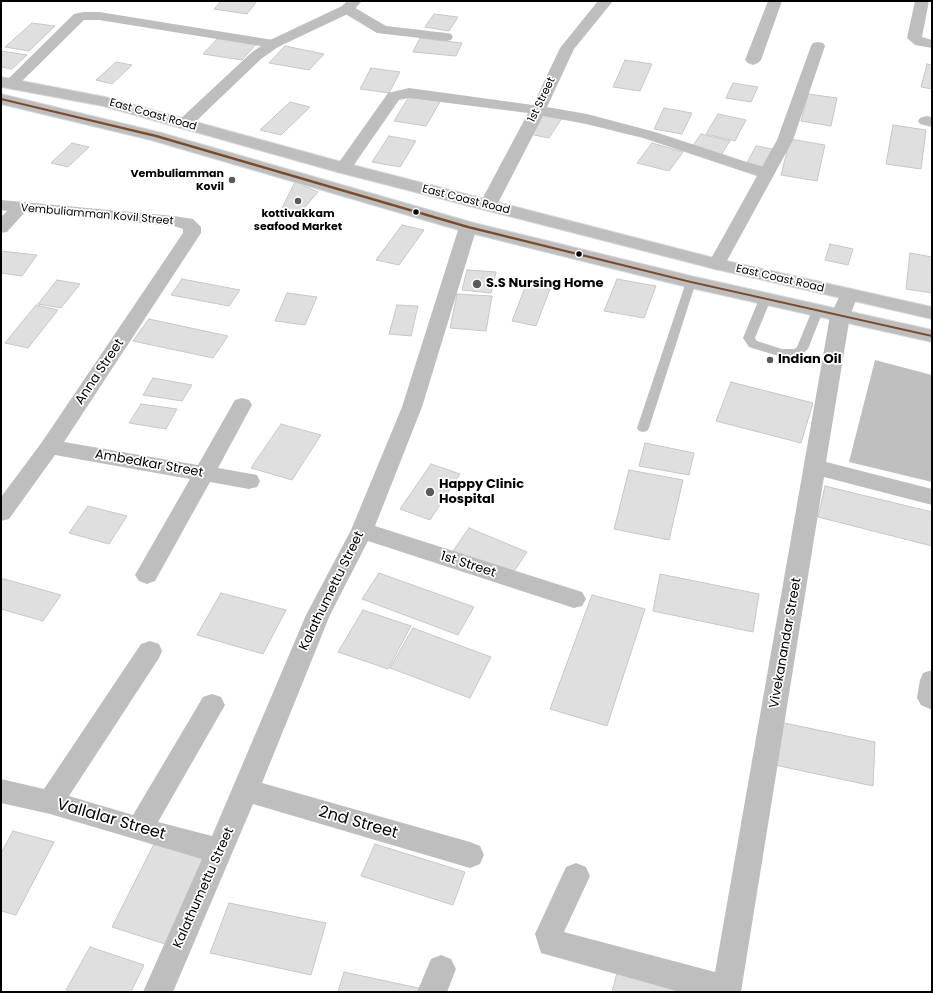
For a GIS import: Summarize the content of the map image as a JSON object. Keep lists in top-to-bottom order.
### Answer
{
  "streets": {
    "street": [
      "1st Street",
      "East Coast Road",
      "Vembuliamman Kovil Street",
      "Anna Street",
      "Ambedkar Street",
      "Kalathumettu Street",
      "Vivekanandar Street",
      "Vallalar Street",
      "2nd Street"
    ]
  },
  "crossings": [
    ["1st Street", "East Coast Road"],
    ["1st Street", "Kalathumettu Street"],
    ["East Coast Road", "Kalathumettu Street"],
    ["East Coast Road", "Vivekanandar Street"],
    ["Vembuliamman Kovil Street", "Anna Street"],
    ["Anna Street", "Ambedkar Street"],
    ["Kalathumettu Street", "Vallalar Street"],
    ["Kalathumettu Street", "2nd Street"]
  ],
  "places": [
    "Vembuliamman Kovil",
    "kottivakkam seafood Market",
    "S.S Nursing Home",
    "Indian Oil",
    "Happy Clinic Hospital"
  ]
}
